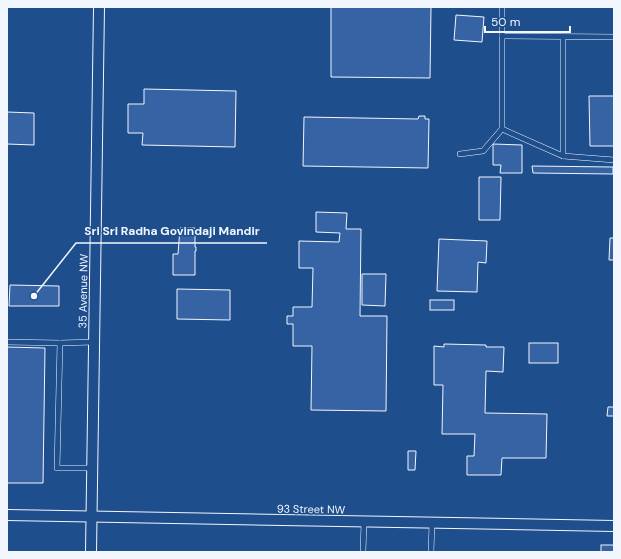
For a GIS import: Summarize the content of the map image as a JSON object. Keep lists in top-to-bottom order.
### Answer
{
  "streets": {
    "street": ["35 Avenue NW", "93 Street NW"]
  },
  "crossings": [
    ["35 Avenue NW", "93 Street NW"]
  ],
  "places": ["Sri Sri Radha Govindaji Mandir"],
  "scale_bar": "50 m"
}
